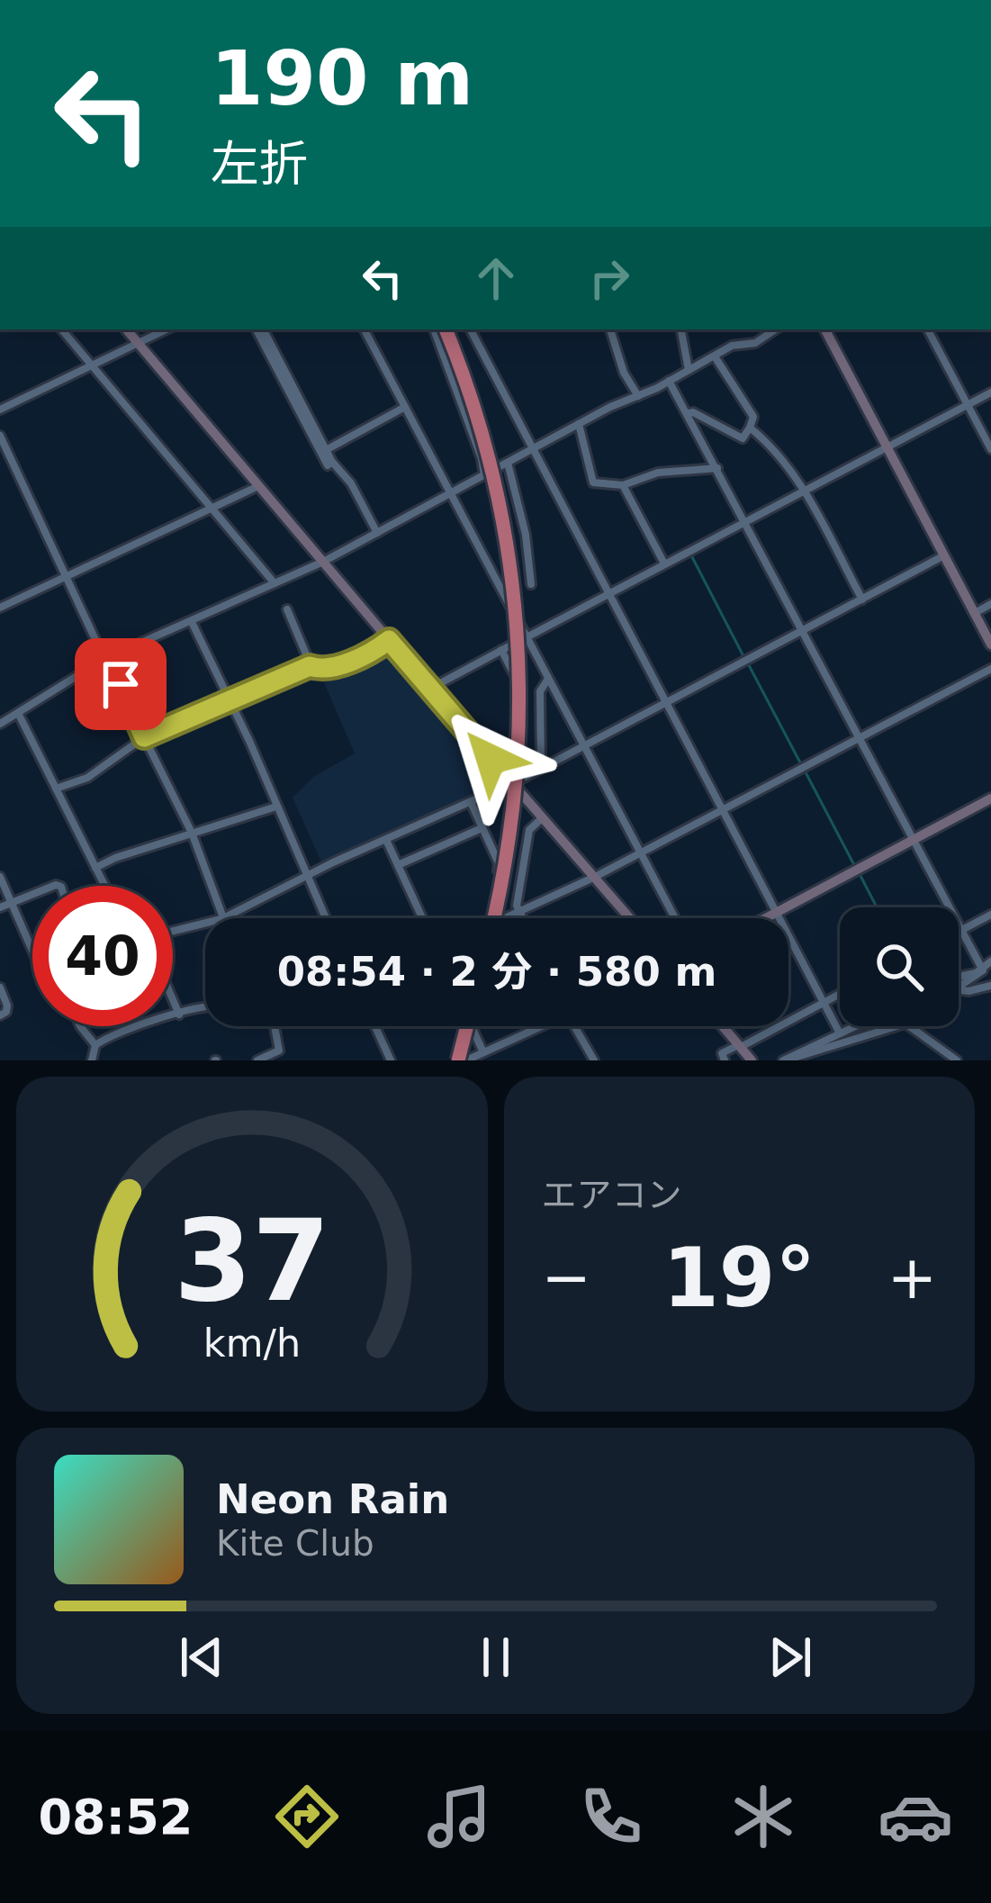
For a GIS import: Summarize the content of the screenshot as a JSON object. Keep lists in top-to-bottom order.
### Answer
{
  "page": {
    "turn": ["190 m", "左折"],
    "limit": "40",
    "trip": "08:54 · 2 分 · 580 m",
    "tile": "エアコン",
    "heat": ["−", "19°", "+"],
    "song": ["Neon Rain", "Kite Club"],
    "tabs": "08:52",
    "gauge": ["37", "km/h"]
  }
}
